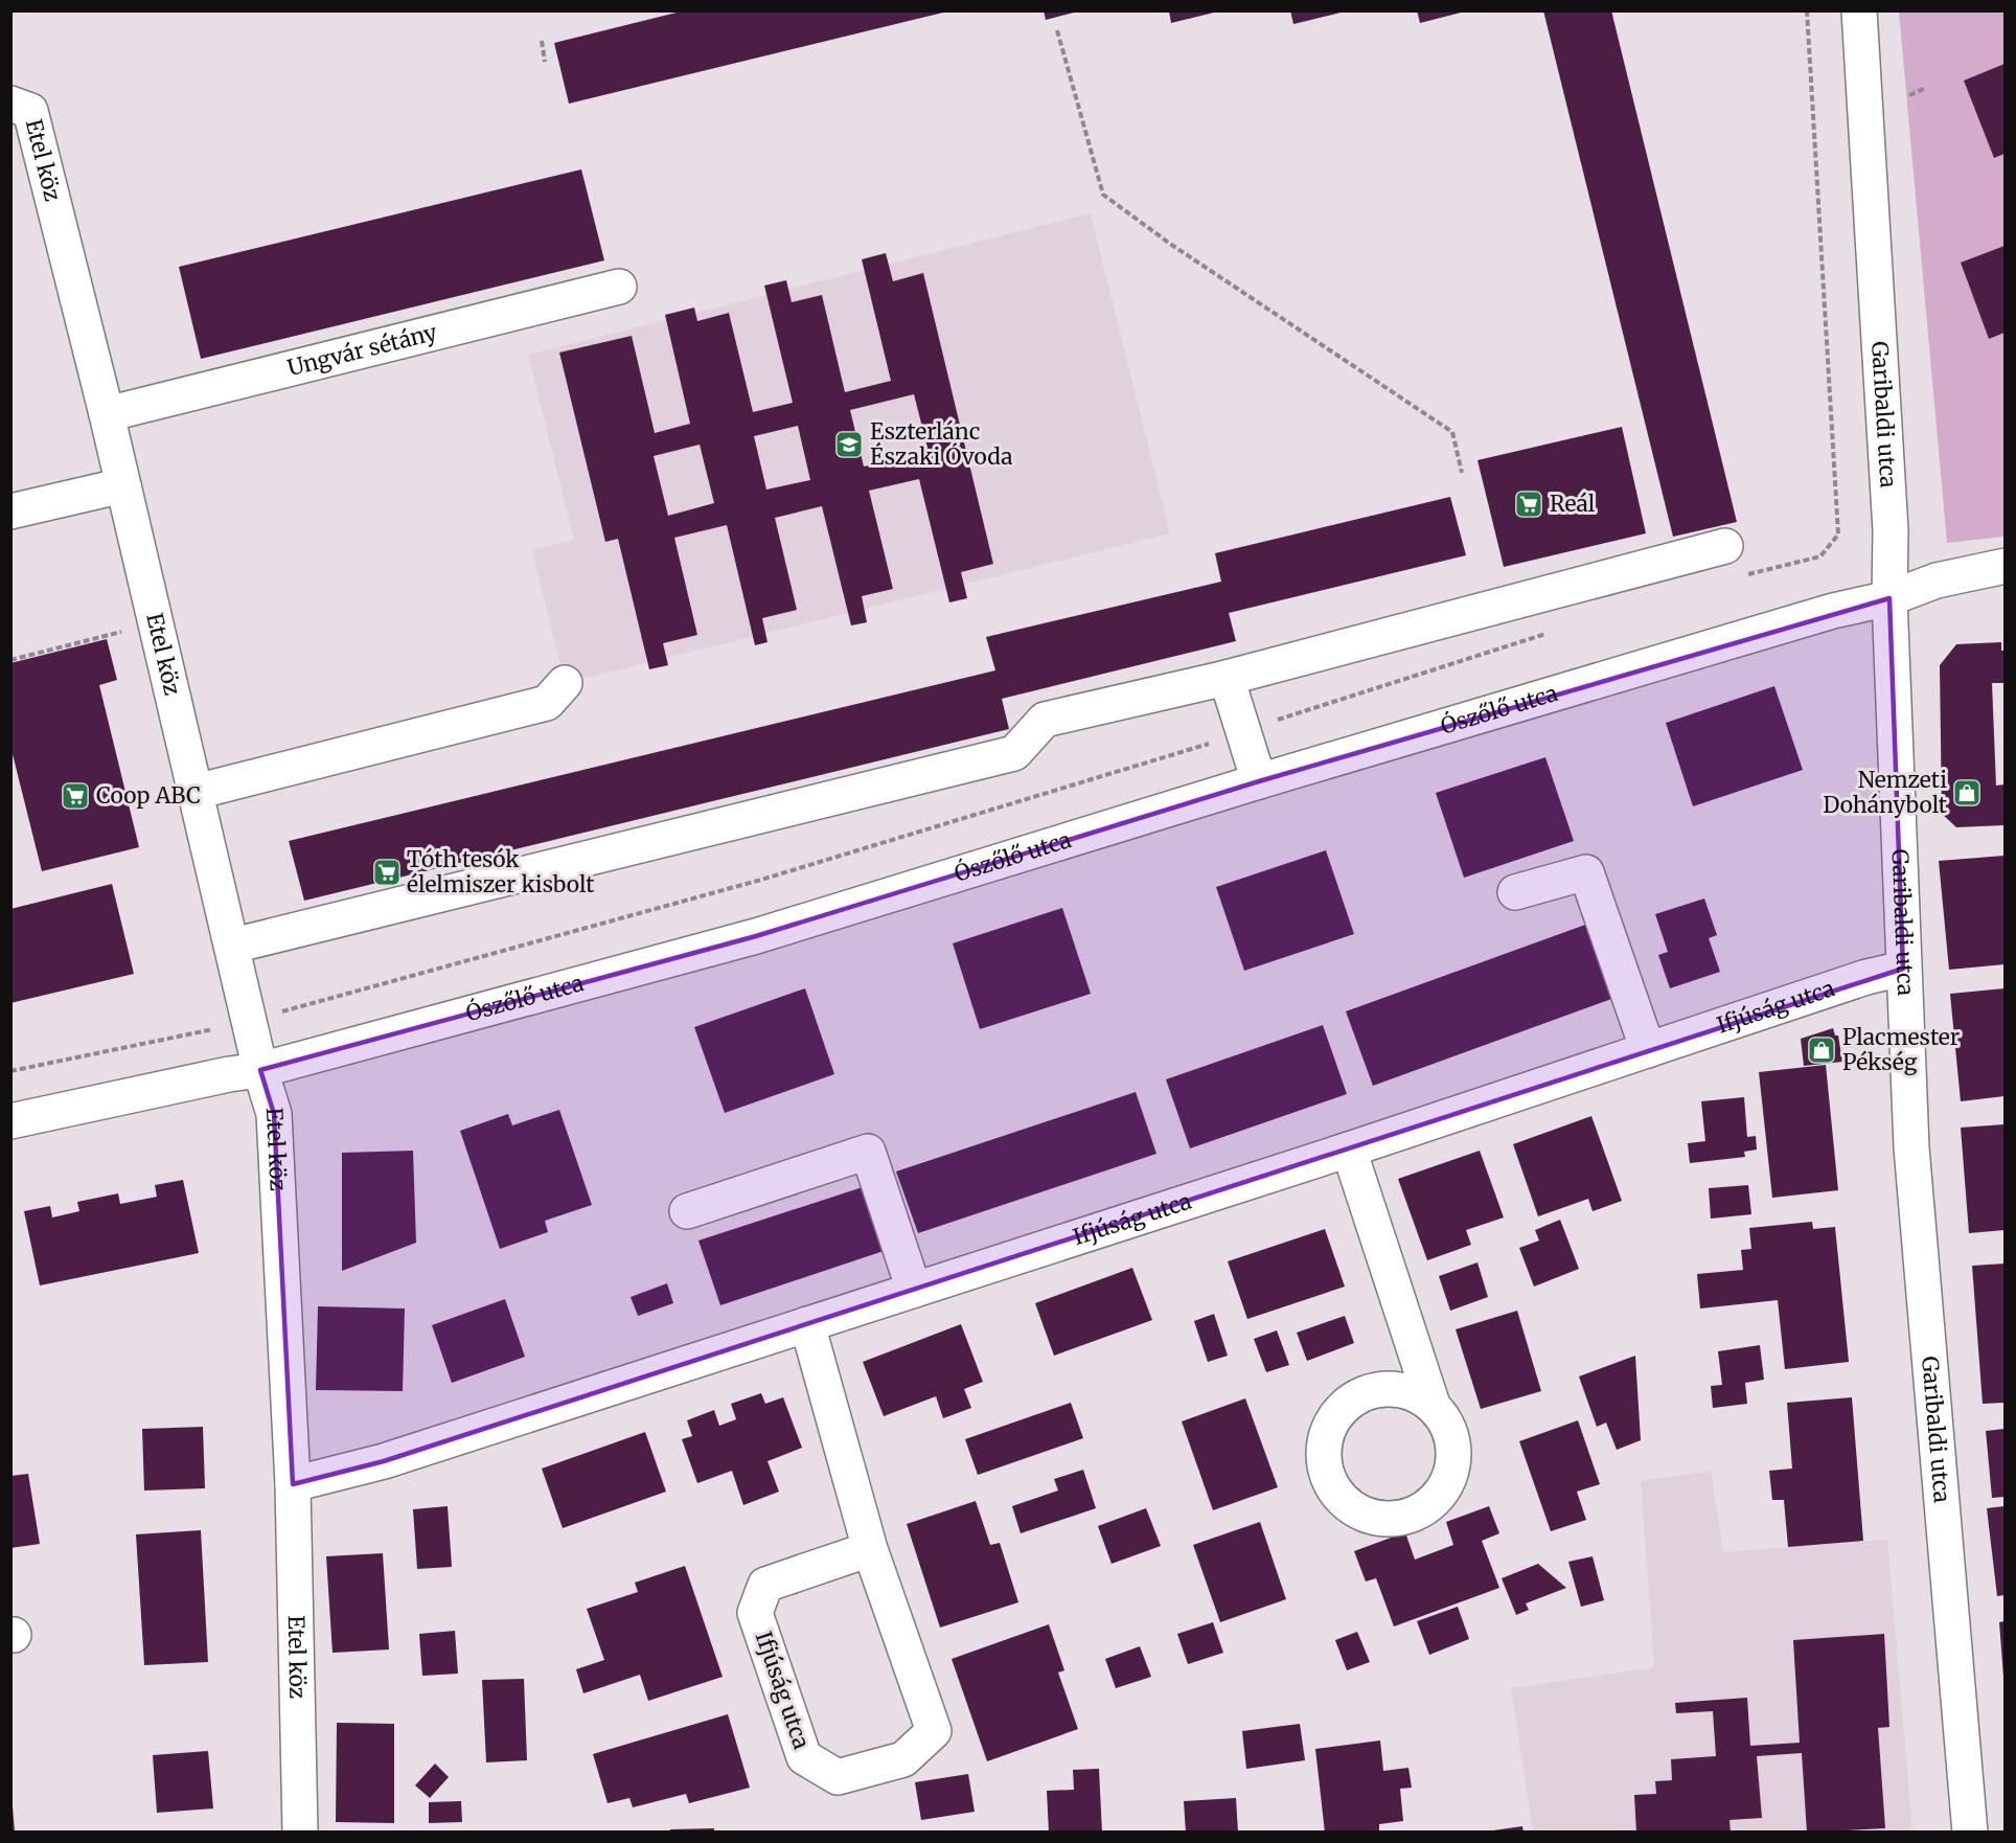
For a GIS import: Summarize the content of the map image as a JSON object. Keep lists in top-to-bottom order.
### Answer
{
  "streets": {
    "street": [
      "Etel köz",
      "Ungvár sétány",
      "Garibaldi utca",
      "Ószőlő utca",
      "Ifjúság utca"
    ]
  },
  "crossings": [
    ["Etel köz", "Ungvár sétány"],
    ["Etel köz", "Ószőlő utca"],
    ["Etel köz", "Ifjúság utca"],
    ["Garibaldi utca", "Ószőlő utca"],
    ["Garibaldi utca", "Ifjúság utca"]
  ],
  "places": {
    "school or university": ["Eszterlánc Északi Óvoda"],
    "supermarket": ["Reál", "Coop ABC", "Tóth tesók élelmiszer kisbolt"],
    "shop": ["Nemzeti Dohánybolt", "Placmester Pékség"]
  }
}
